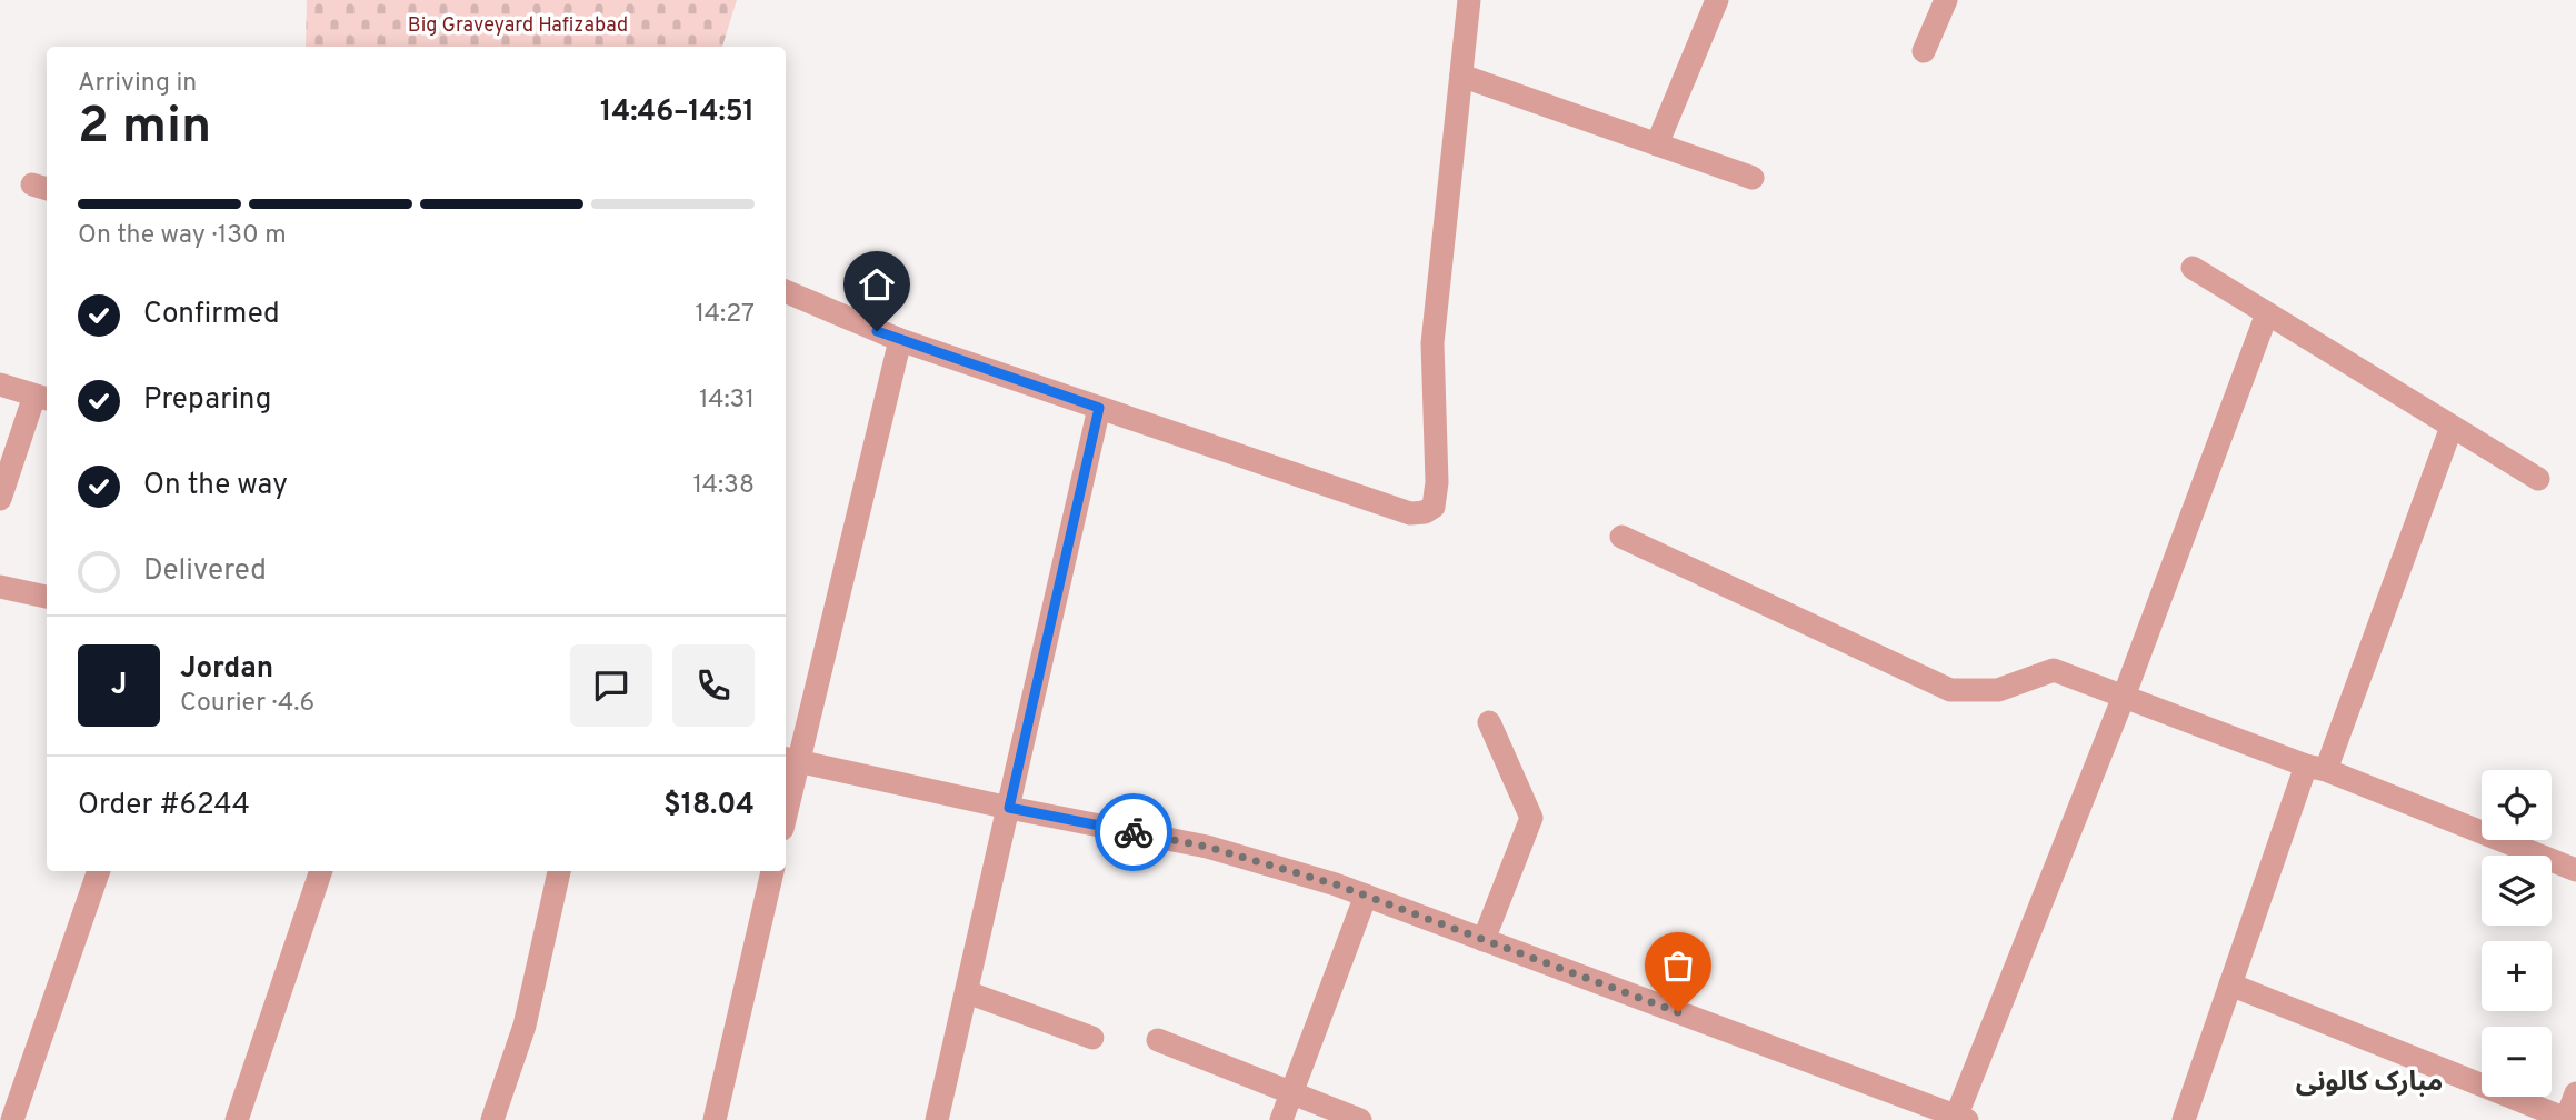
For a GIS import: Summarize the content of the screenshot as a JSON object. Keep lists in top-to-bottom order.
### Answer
{
  "districts": ["مبارک کالونی"],
  "parks": ["Big Graveyard Hafizabad"],
  "page": {
    "heading": ["2 min", "Arriving in", "14:46–14:51"],
    "panel": [
      "Jordan",
      "Courier · 4.6",
      "Order #6244",
      "$18.04"
    ],
    "bar": "On the way · 130 m",
    "list": [
      ["Confirmed", "14:27"],
      ["Preparing", "14:31"],
      ["On the way", "14:38"],
      "Delivered"
    ],
    "round": "J",
    "map_buttons": ["+", "−"]
  }
}
